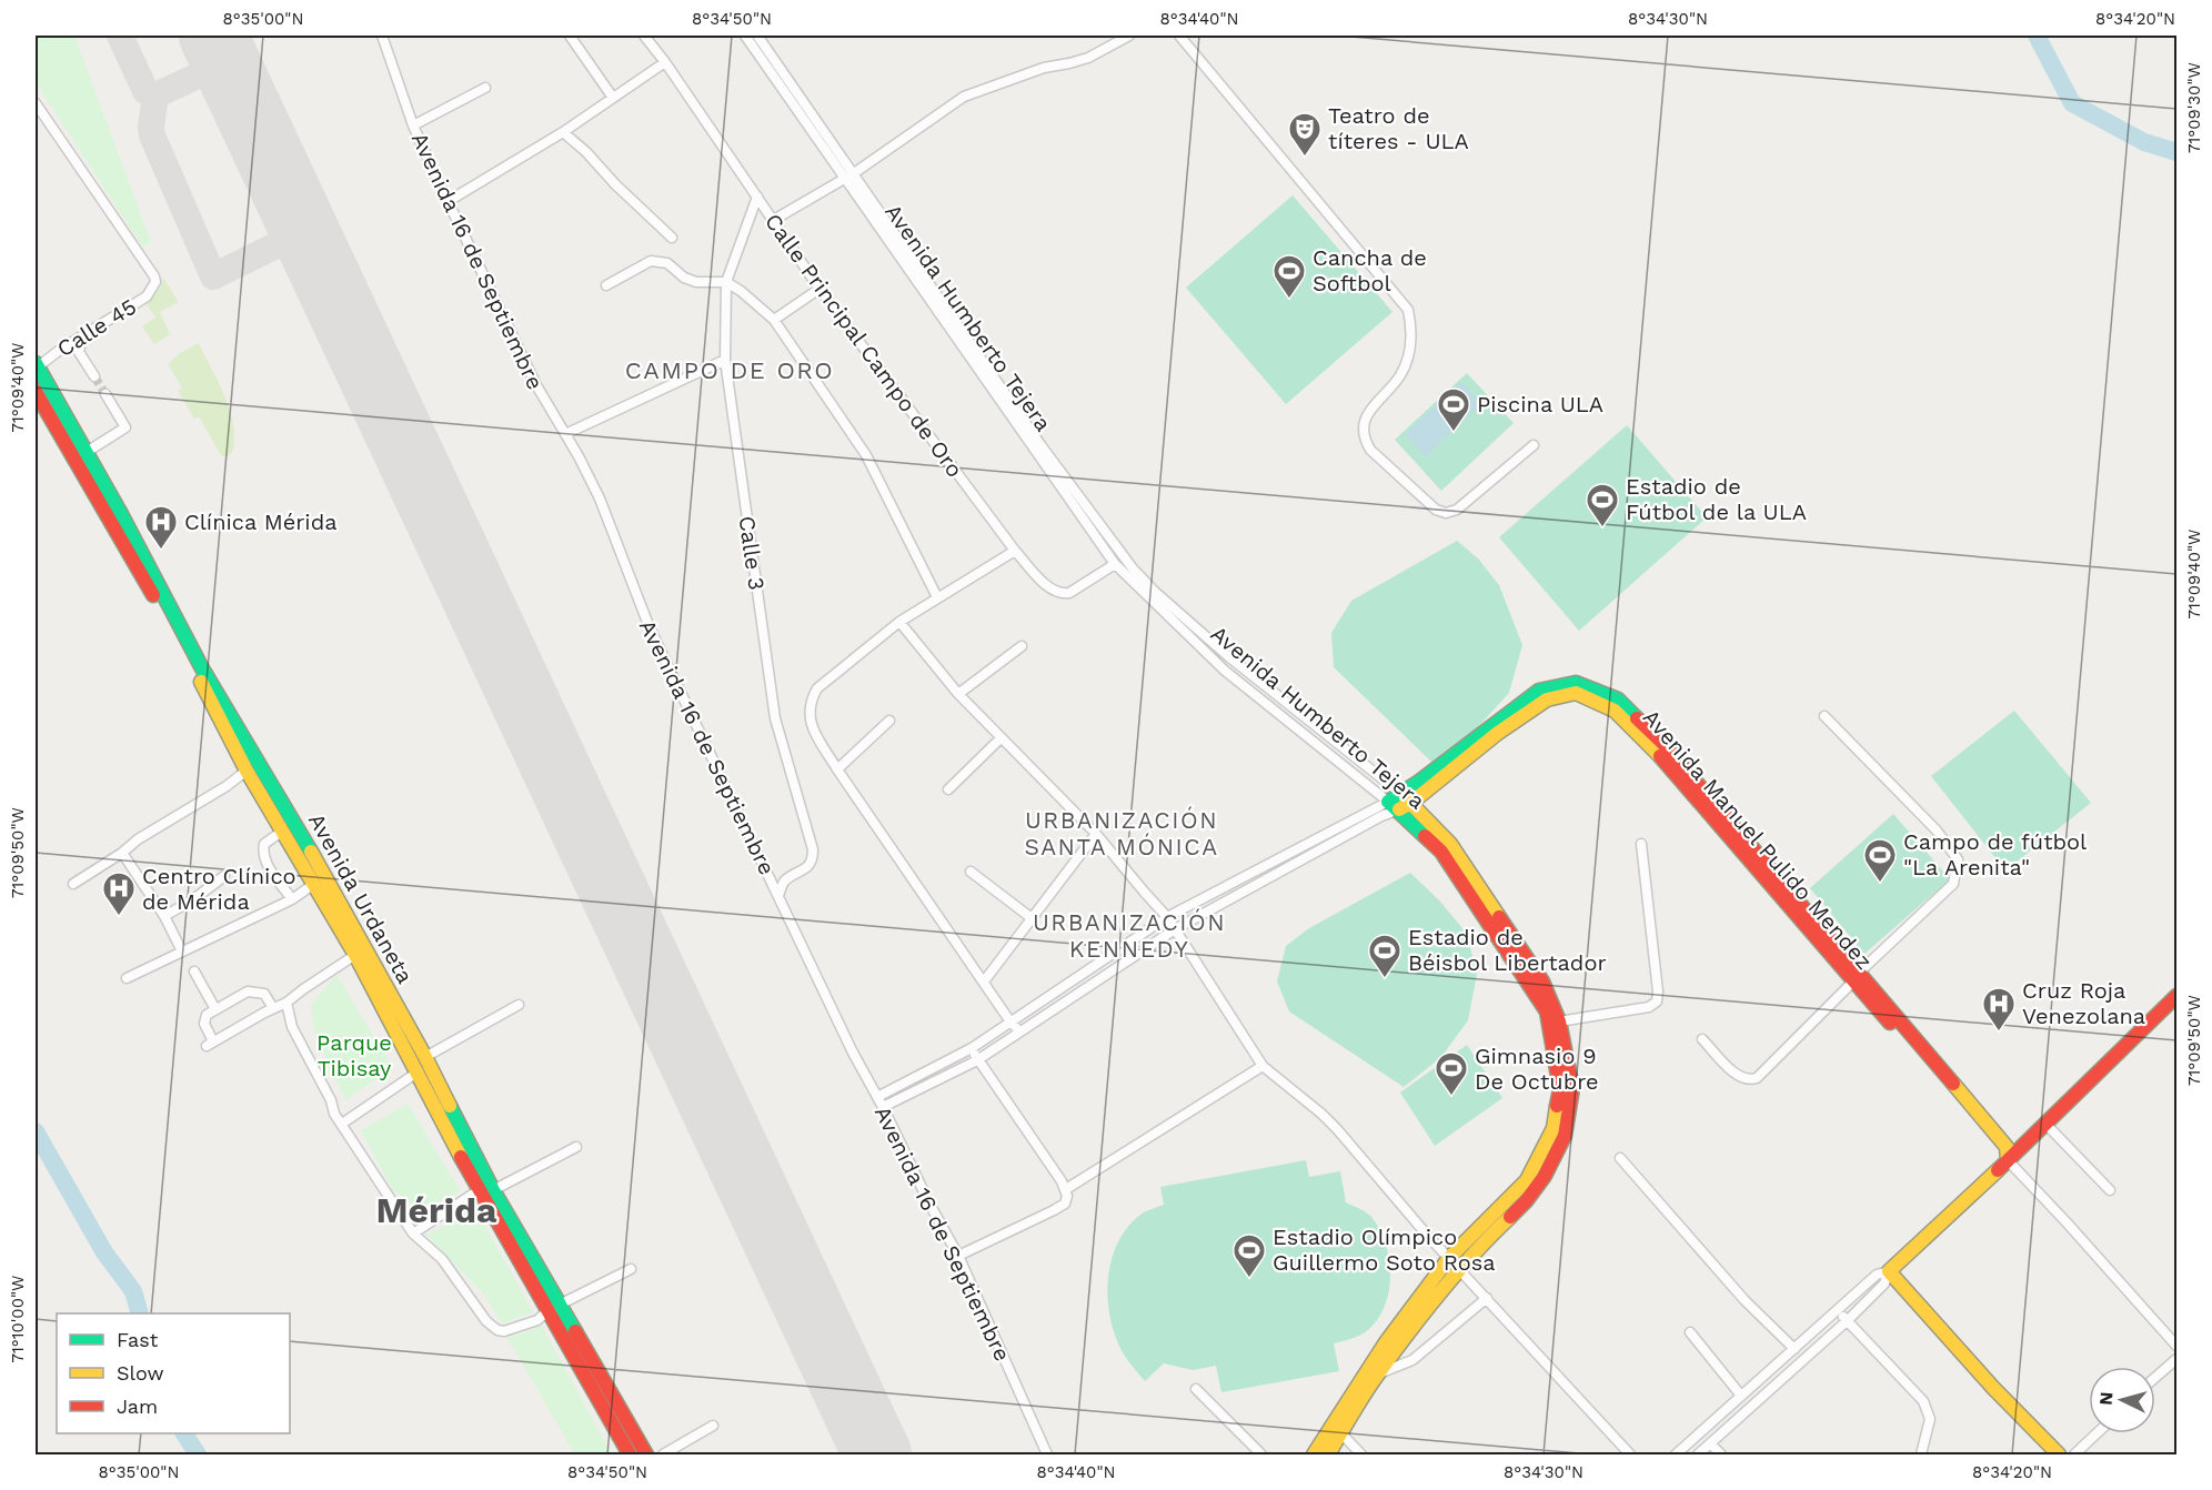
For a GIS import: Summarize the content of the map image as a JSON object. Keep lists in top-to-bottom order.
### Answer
{
  "streets": {
    "street": [
      "Avenida 16 de Septiembre",
      "Avenida Humberto Tejera",
      "Calle 45",
      "Calle Principal Campo de Oro",
      "Calle 3",
      "Avenida Manuel Pulido Mendez",
      "Avenida Urdaneta"
    ]
  },
  "crossings": [
    ["Avenida 16 de Septiembre", "Calle 3"],
    ["Avenida 16 de Septiembre", "Avenida Manuel Pulido Mendez"],
    ["Avenida Humberto Tejera", "Calle Principal Campo de Oro"],
    ["Avenida Humberto Tejera", "Avenida Manuel Pulido Mendez"],
    ["Calle 45", "Avenida Urdaneta"],
    ["Calle Principal Campo de Oro", "Calle 3"]
  ],
  "districts": [
    "CAMPO DE ORO",
    "URBANIZACIÓN SANTA MÓNICA",
    "URBANIZACIÓN KENNEDY",
    "Mérida"
  ],
  "parks": ["Parque Tibisay"],
  "places": {
    "theatre": ["Teatro de títeres - ULA"],
    "sports": [
      "Cancha de Softbol",
      "Piscina ULA",
      "Estadio de Fútbol de la ULA",
      "Campo de fútbol \"La Arenita\"",
      "Estadio de Béisbol Libertador",
      "Gimnasio 9 De Octubre",
      "Estadio Olímpico Guillermo Soto Rosa"
    ],
    "hospital": ["Clínica Mérida", "Centro Clínico de Mérida", "Cruz Roja Venezolana"]
  },
  "legend": ["Fast", "Slow", "Jam"],
  "north": "left",
  "coordinates": [
    "8°35'00\"N",
    "8°34'50\"N",
    "8°34'40\"N",
    "8°34'30\"N",
    "8°34'20\"N",
    "71°09'30\"W",
    "71°09'40\"W",
    "71°09'50\"W",
    "71°10'00\"W"
  ]
}
